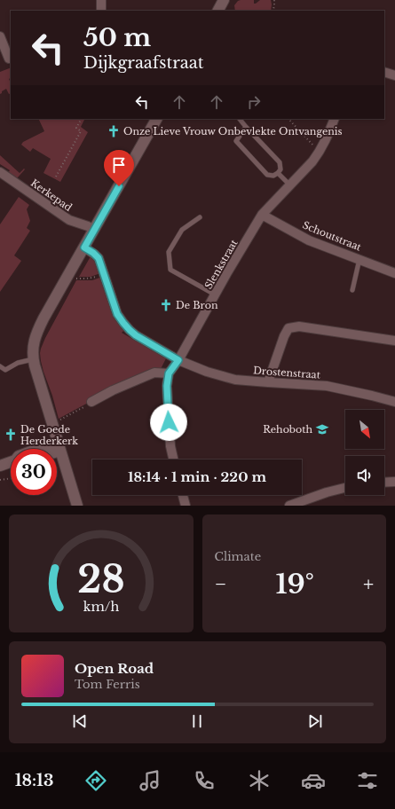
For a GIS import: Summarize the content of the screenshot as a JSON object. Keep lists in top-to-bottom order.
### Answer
{
  "streets": {
    "street": [
      "Kerkepad",
      "Schoutstraat",
      "Slenkstraat",
      "Drostenstraat"
    ]
  },
  "crossings": [
    ["Schoutstraat", "Slenkstraat"],
    ["Slenkstraat", "Drostenstraat"]
  ],
  "places": {
    "church": ["Onze Lieve Vrouw Onbevlekte Ontvangenis", "De Bron", "De Goede Herderkerk"],
    "school or university": ["Rehoboth"]
  },
  "north": "bottom right",
  "page": {
    "turn": ["50 m", "Dijkgraafstraat"],
    "limit": "30",
    "trip": "18:14 · 1 min · 220 m",
    "tile": "Climate",
    "heat": ["−", "19°", "+"],
    "song": ["Open Road", "Tom Ferris"],
    "tabs": "18:13",
    "gauge": ["28", "km/h"]
  }
}
